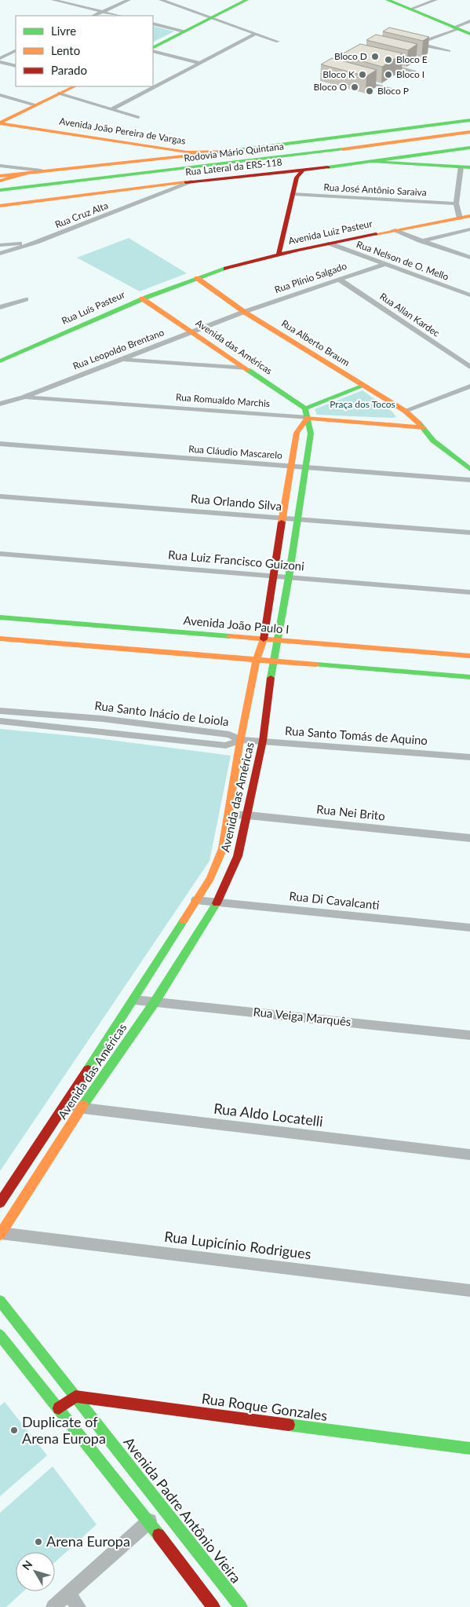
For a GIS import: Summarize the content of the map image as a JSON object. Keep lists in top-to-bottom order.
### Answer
{
  "streets": {
    "main road": [
      "Avenida João Pereira de Vargas",
      "Rodovia Mário Quintana",
      "Rua Lateral da ERS-118",
      "Avenida Luiz Pasteur",
      "Rua Luís Pasteur",
      "Rua Alberto Braum",
      "Avenida das Américas",
      "Rua Romualdo Marchis",
      "Avenida João Paulo I",
      "Rua Roque Gonzales",
      "Avenida Padre Antônio Vieira"
    ],
    "street": [
      "Rua José Antônio Saraiva",
      "Rua Cruz Alta",
      "Rua Nelson de O. Mello",
      "Rua Plínio Salgado",
      "Rua Allan Kardec",
      "Rua Leopoldo Brentano",
      "Rua Cláudio Mascarelo",
      "Rua Orlando Silva",
      "Rua Luiz Francisco Guizoni",
      "Rua Santo Inácio de Loiola",
      "Rua Santo Tomás de Aquino",
      "Rua Nei Brito",
      "Rua Di Cavalcanti",
      "Rua Veiga Marquês",
      "Rua Aldo Locatelli",
      "Rua Lupicínio Rodrigues"
    ]
  },
  "crossings": [
    ["Avenida João Pereira de Vargas", "Rua Lateral da ERS-118"],
    ["Rua Lateral da ERS-118", "Rua Cruz Alta"],
    ["Avenida Luiz Pasteur", "Rua Nelson de O. Mello"],
    ["Avenida Luiz Pasteur", "Rua Luís Pasteur"],
    ["Avenida Luiz Pasteur", "Rua Alberto Braum"],
    ["Rua Nelson de O. Mello", "Rua Plínio Salgado"],
    ["Rua Plínio Salgado", "Rua Allan Kardec"],
    ["Rua Plínio Salgado", "Rua Alberto Braum"],
    ["Rua Plínio Salgado", "Rua Leopoldo Brentano"],
    ["Rua Luís Pasteur", "Rua Alberto Braum"],
    ["Rua Luís Pasteur", "Avenida das Américas"],
    ["Rua Alberto Braum", "Rua Leopoldo Brentano"],
    ["Rua Alberto Braum", "Rua Romualdo Marchis"],
    ["Avenida das Américas", "Rua Leopoldo Brentano"],
    ["Avenida das Américas", "Rua Romualdo Marchis"],
    ["Avenida das Américas", "Rua Cláudio Mascarelo"],
    ["Avenida das Américas", "Rua Orlando Silva"],
    ["Avenida das Américas", "Rua Luiz Francisco Guizoni"],
    ["Avenida das Américas", "Avenida João Paulo I"],
    ["Avenida das Américas", "Rua Santo Inácio de Loiola"],
    ["Avenida das Américas", "Rua Santo Tomás de Aquino"],
    ["Avenida das Américas", "Rua Nei Brito"],
    ["Avenida das Américas", "Rua Di Cavalcanti"],
    ["Avenida das Américas", "Rua Veiga Marquês"],
    ["Avenida das Américas", "Rua Aldo Locatelli"],
    ["Avenida das Américas", "Rua Lupicínio Rodrigues"],
    ["Rua Leopoldo Brentano", "Rua Romualdo Marchis"],
    ["Rua Santo Inácio de Loiola", "Rua Santo Tomás de Aquino"],
    ["Rua Roque Gonzales", "Avenida Padre Antônio Vieira"]
  ],
  "parks": ["Praça dos Tocos"],
  "places": [
    "Bloco D",
    "Bloco E",
    "Bloco K",
    "Bloco I",
    "Bloco O",
    "Bloco P",
    "Duplicate of Arena Europa",
    "Arena Europa"
  ],
  "legend": ["Livre", "Lento", "Parado"],
  "north": "top left"
}
